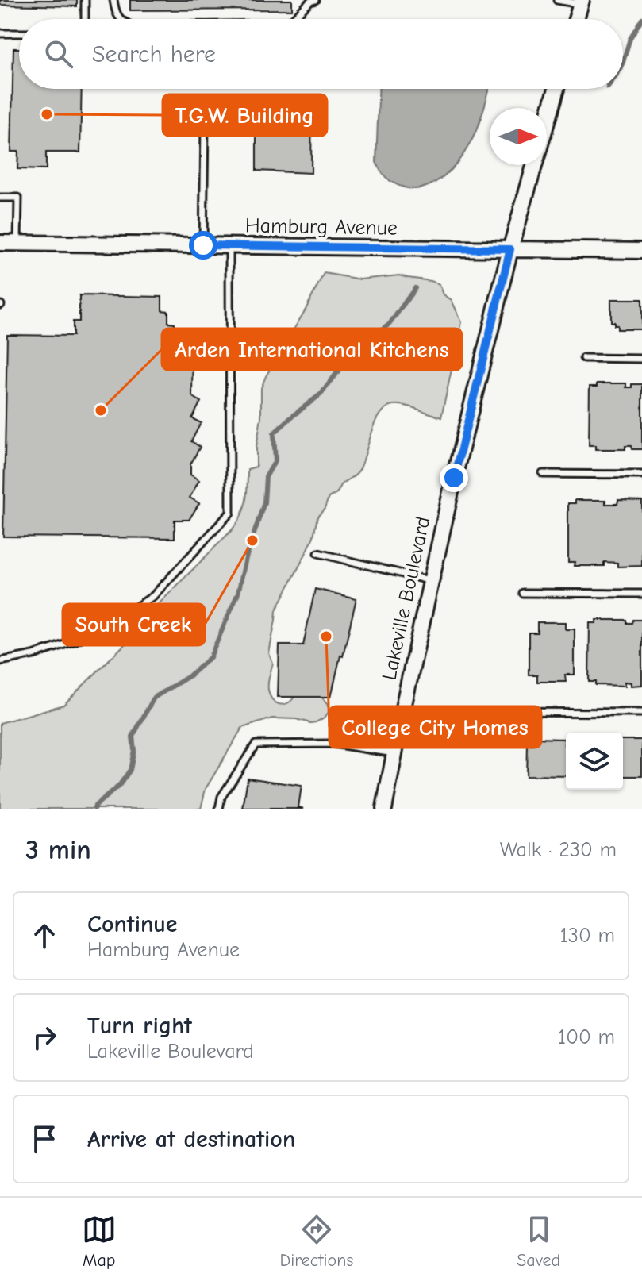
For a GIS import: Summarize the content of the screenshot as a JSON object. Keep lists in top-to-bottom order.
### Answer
{
  "streets": {
    "street": ["Hamburg Avenue", "Lakeville Boulevard"]
  },
  "crossings": [
    ["Hamburg Avenue", "Lakeville Boulevard"]
  ],
  "places": [
    "T.G.W. Building",
    "Arden International Kitchens",
    "South Creek",
    "College City Homes"
  ],
  "north": "right",
  "page": {
    "search": "Search here",
    "heading": ["3 min", "Walk · 230 m"],
    "list": [
      ["Continue", "Hamburg Avenue", "130 m"],
      ["Turn right", "Lakeville Boulevard", "100 m"],
      "Arrive at destination"
    ],
    "nav": ["Map", "Directions", "Saved"]
  }
}
